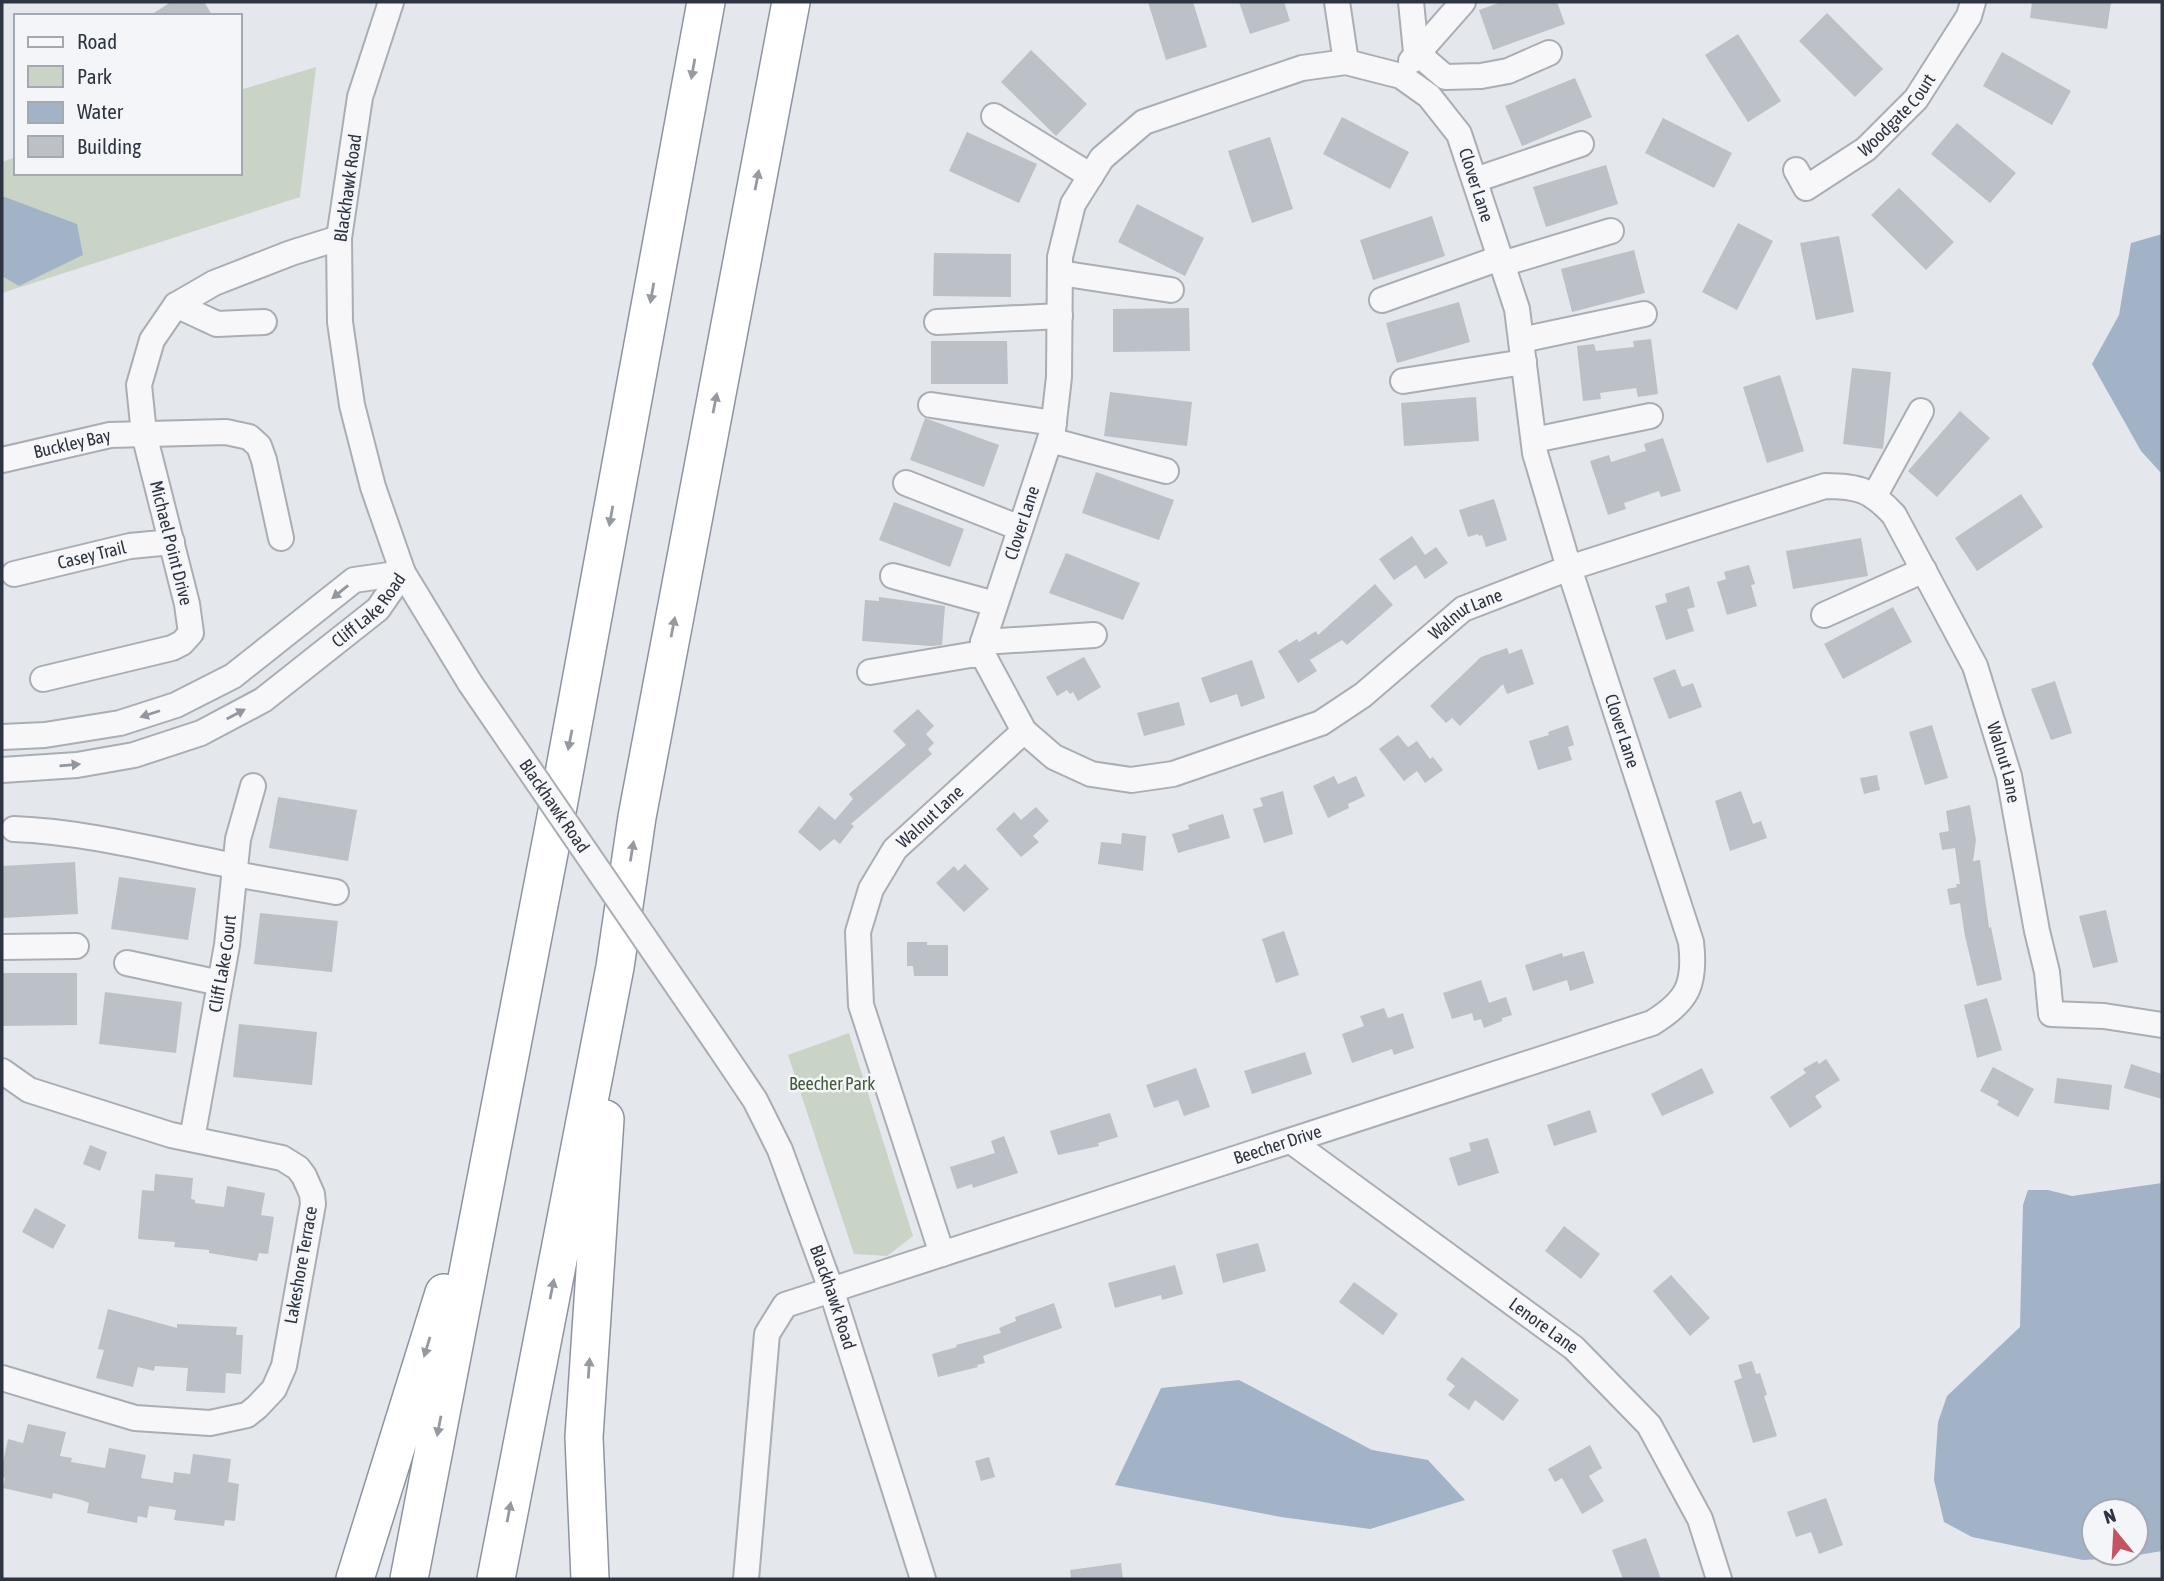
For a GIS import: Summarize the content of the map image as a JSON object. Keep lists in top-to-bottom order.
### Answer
{
  "streets": {
    "street": [
      "Woodgate Court",
      "Clover Lane",
      "Blackhawk Road",
      "Buckley Bay",
      "Michael Point Drive",
      "Casey Trail",
      "Cliff Lake Road",
      "Walnut Lane",
      "Cliff Lake Court",
      "Beecher Drive",
      "Lakeshore Terrace",
      "Lenore Lane"
    ]
  },
  "crossings": [
    ["Clover Lane", "Walnut Lane"],
    ["Clover Lane", "Beecher Drive"],
    ["Blackhawk Road", "Michael Point Drive"],
    ["Blackhawk Road", "Cliff Lake Road"],
    ["Blackhawk Road", "Beecher Drive"],
    ["Buckley Bay", "Michael Point Drive"],
    ["Michael Point Drive", "Casey Trail"],
    ["Walnut Lane", "Beecher Drive"],
    ["Cliff Lake Court", "Lakeshore Terrace"],
    ["Beecher Drive", "Lenore Lane"]
  ],
  "parks": ["Beecher Park"],
  "legend": [
    "Road",
    "Park",
    "Water",
    "Building"
  ],
  "north": "top"
}
